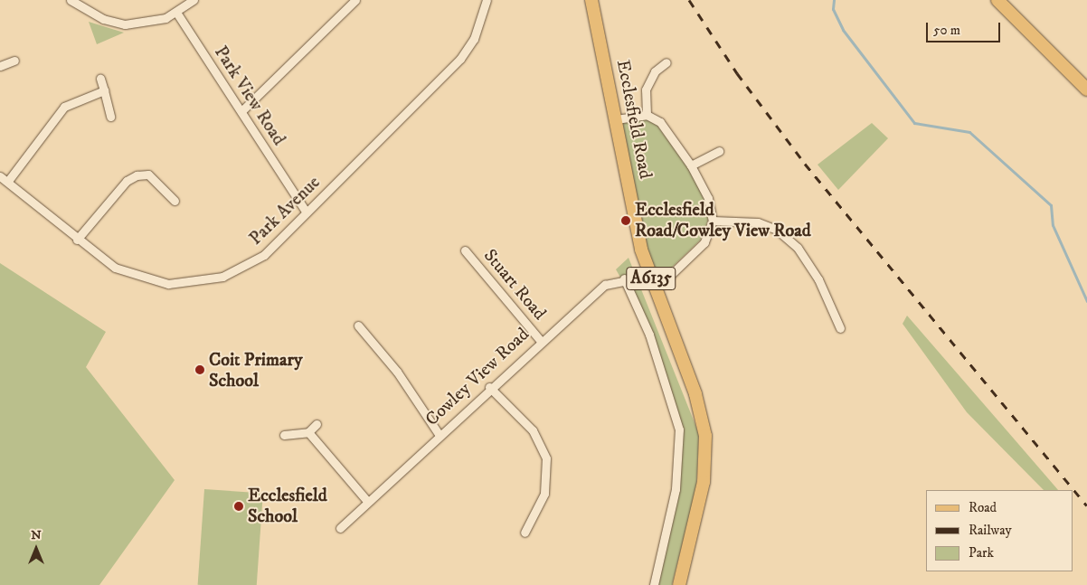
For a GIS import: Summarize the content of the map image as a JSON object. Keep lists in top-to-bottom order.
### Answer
{
  "streets": {
    "main road": ["Ecclesfield Road", "A6135"],
    "street": [
      "Park View Road",
      "Park Avenue",
      "Stuart Road",
      "Cowley View Road"
    ]
  },
  "crossings": [
    ["Park View Road", "Park Avenue"],
    ["Ecclesfield Road", "Cowley View Road"],
    ["Stuart Road", "Cowley View Road"]
  ],
  "places": ["Ecclesfield Road/Cowley View Road", "Coit Primary School", "Ecclesfield School"],
  "legend": ["Road", "Railway", "Park"],
  "scale_bar": "50 m",
  "north": "top"
}
